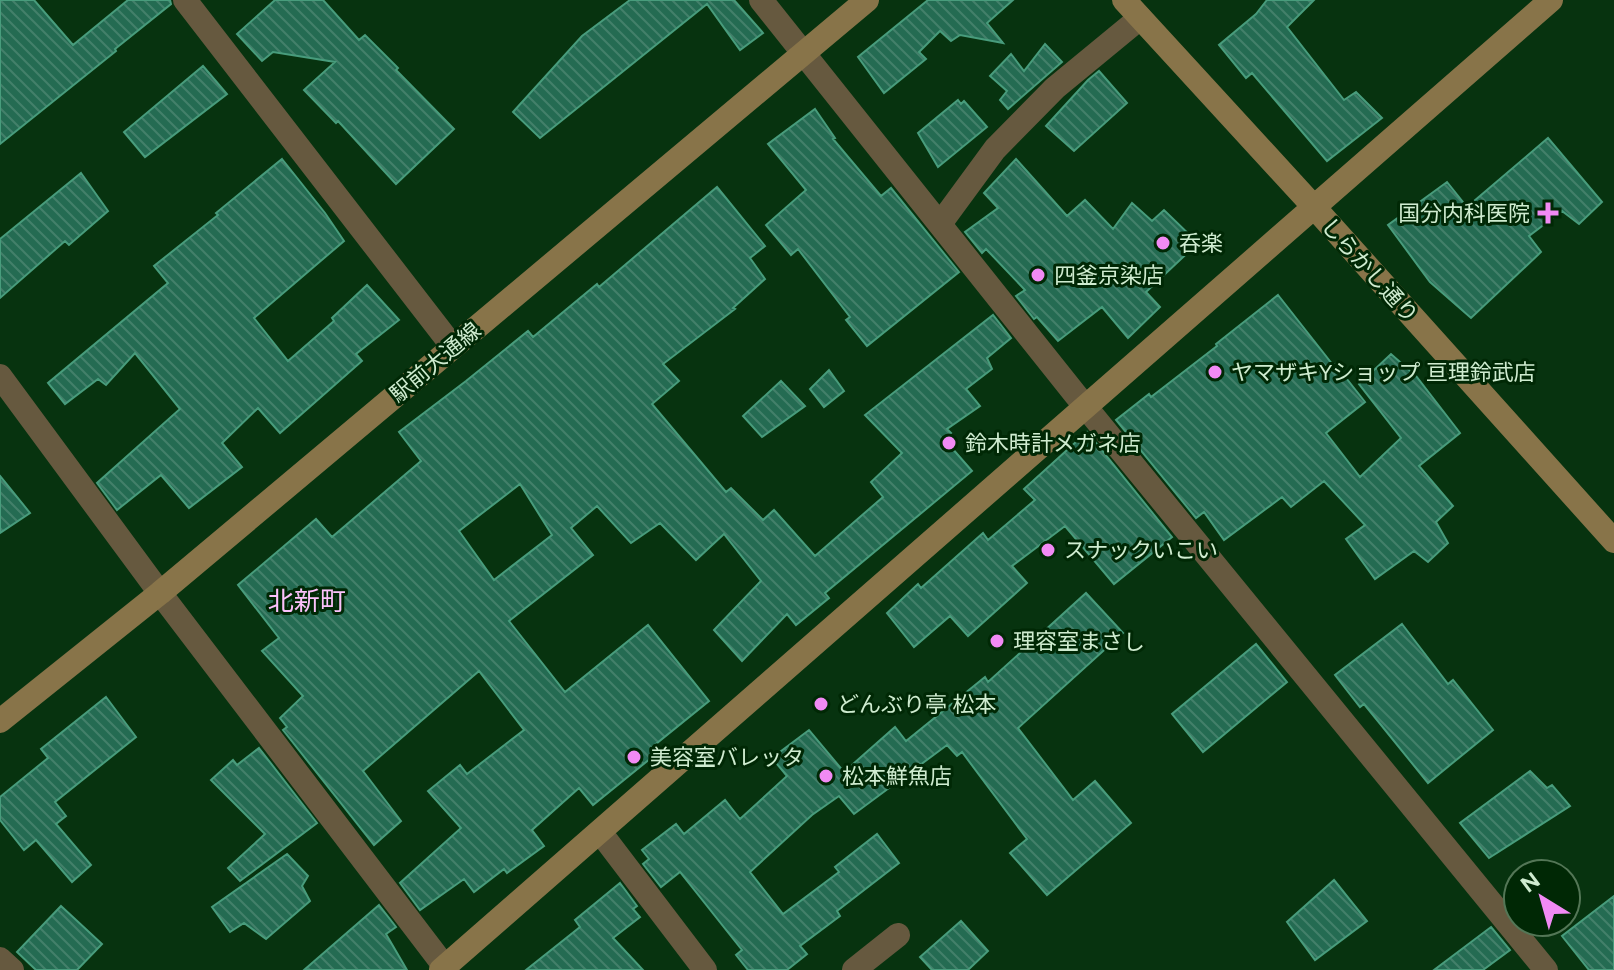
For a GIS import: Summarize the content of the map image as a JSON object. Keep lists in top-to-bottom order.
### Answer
{
  "streets": {
    "street": ["しらかし通り", "駅前大通線"]
  },
  "districts": ["北新町"],
  "places": {
    "health": ["国分内科医院"],
    "other": [
      "呑楽",
      "四釜京染店",
      "ヤマザキYショップ 亘理鈴武店",
      "鈴木時計メガネ店",
      "スナックいこい",
      "理容室まさし",
      "どんぶり亭 松本",
      "美容室バレッタ",
      "松本鮮魚店"
    ]
  },
  "north": "top left"
}
